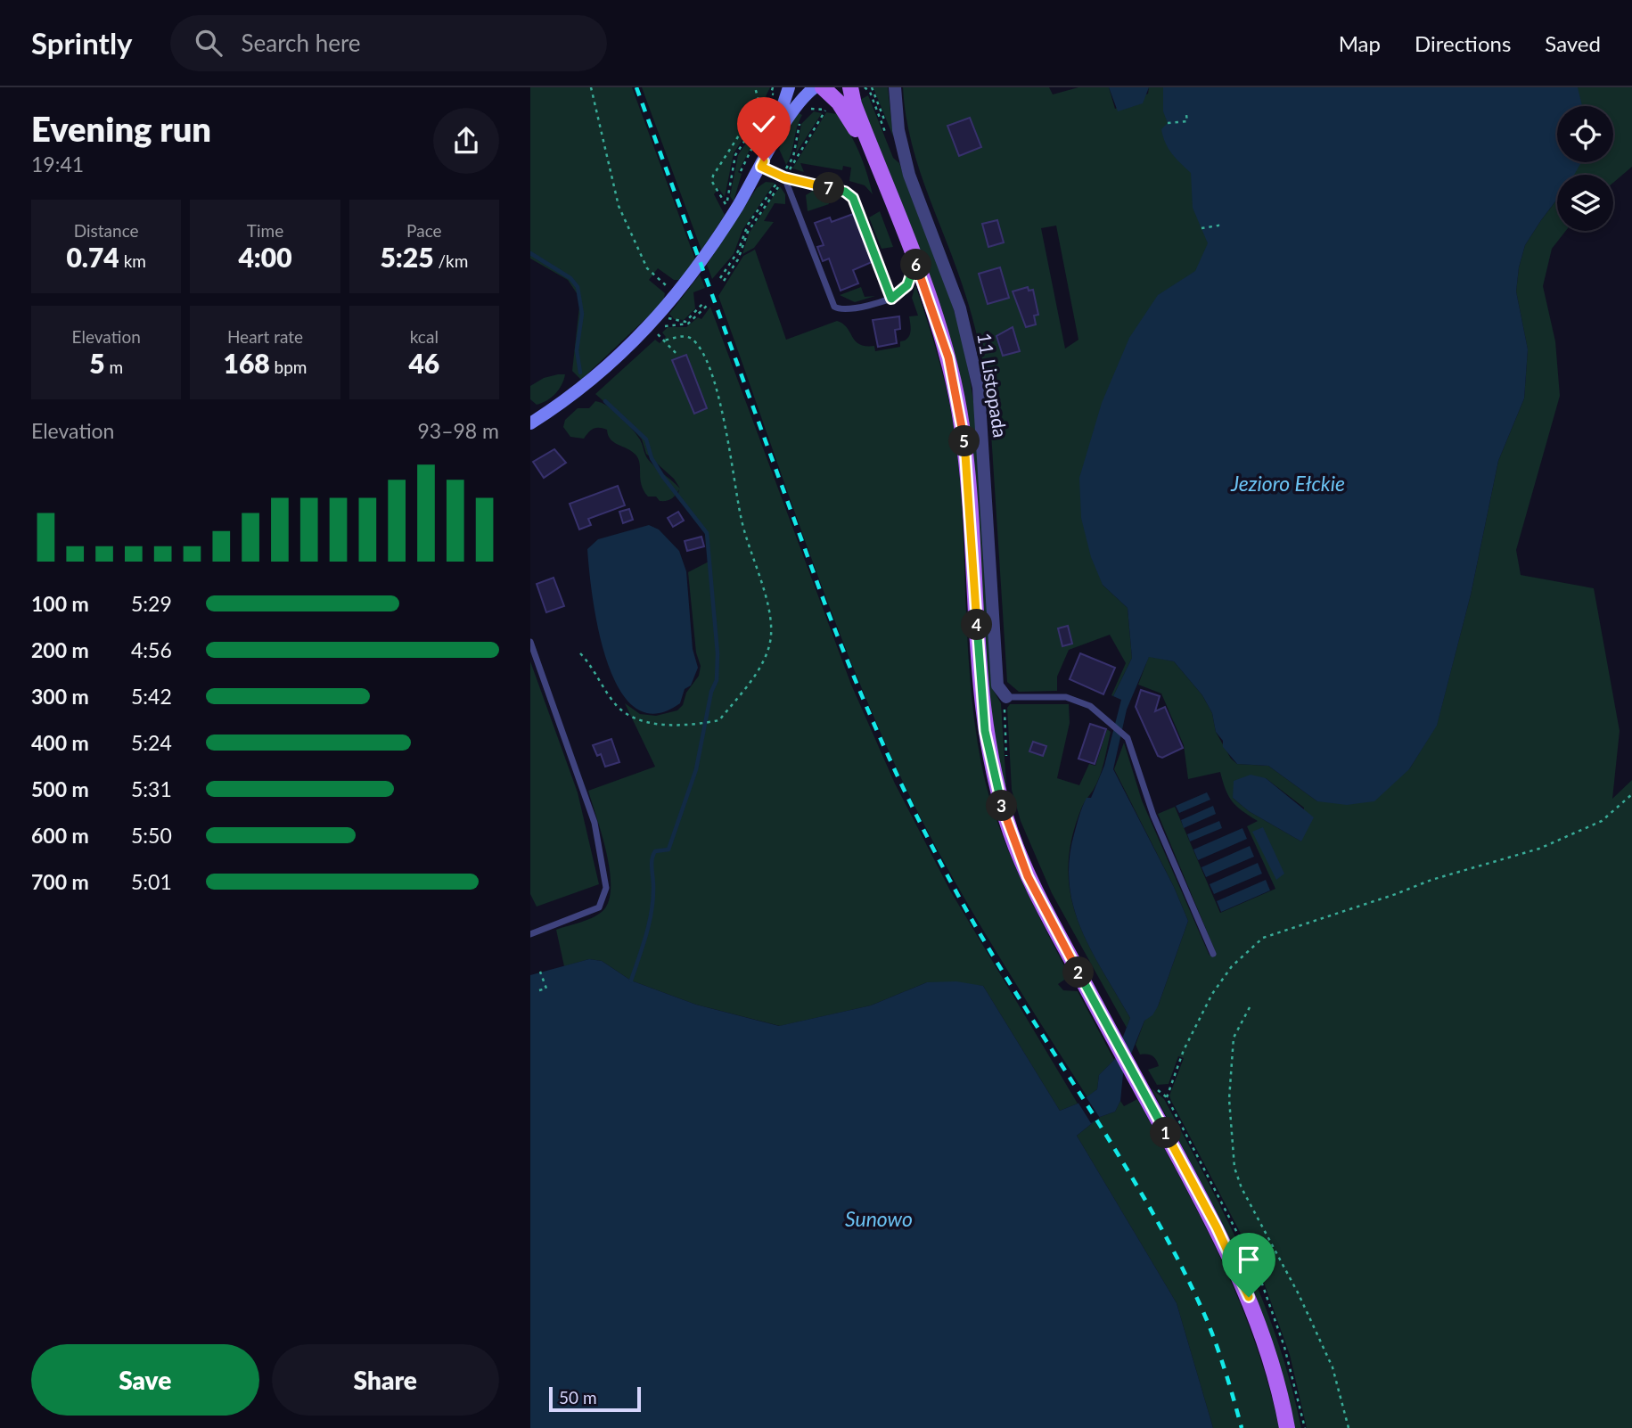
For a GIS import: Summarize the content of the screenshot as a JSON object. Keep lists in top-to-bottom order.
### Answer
{
  "streets": {
    "street": ["11 Listopada"]
  },
  "water": ["Jezioro Ełckie", "Sunowo"],
  "scale_bar": "50 m",
  "page": {
    "header": "Sprintly",
    "search": "Search here",
    "nav": ["Map", "Directions", "Saved"],
    "heading": ["Evening run", "19:41"],
    "pins": [
      "7",
      "6",
      "5",
      "4",
      "3",
      "2",
      "1"
    ],
    "stats": [
      ["Distance", "0.74 km"],
      ["Time", "4:00"],
      ["Pace", "5:25 /km"],
      ["Elevation", "5 m"],
      ["Heart rate", "168 bpm"],
      ["kcal", "46"]
    ],
    "chart": ["Elevation", "93–98 m"],
    "list": [
      {
        "name": "100 m",
        "note": "5:29"
      },
      {
        "name": "200 m",
        "note": "4:56"
      },
      {
        "name": "300 m",
        "note": "5:42"
      },
      {
        "name": "400 m",
        "note": "5:24"
      },
      {
        "name": "500 m",
        "note": "5:31"
      },
      {
        "name": "600 m",
        "note": "5:50"
      },
      {
        "name": "700 m",
        "note": "5:01"
      }
    ],
    "buttons": ["Save", "Share"],
    "scale": "50 m"
  }
}
